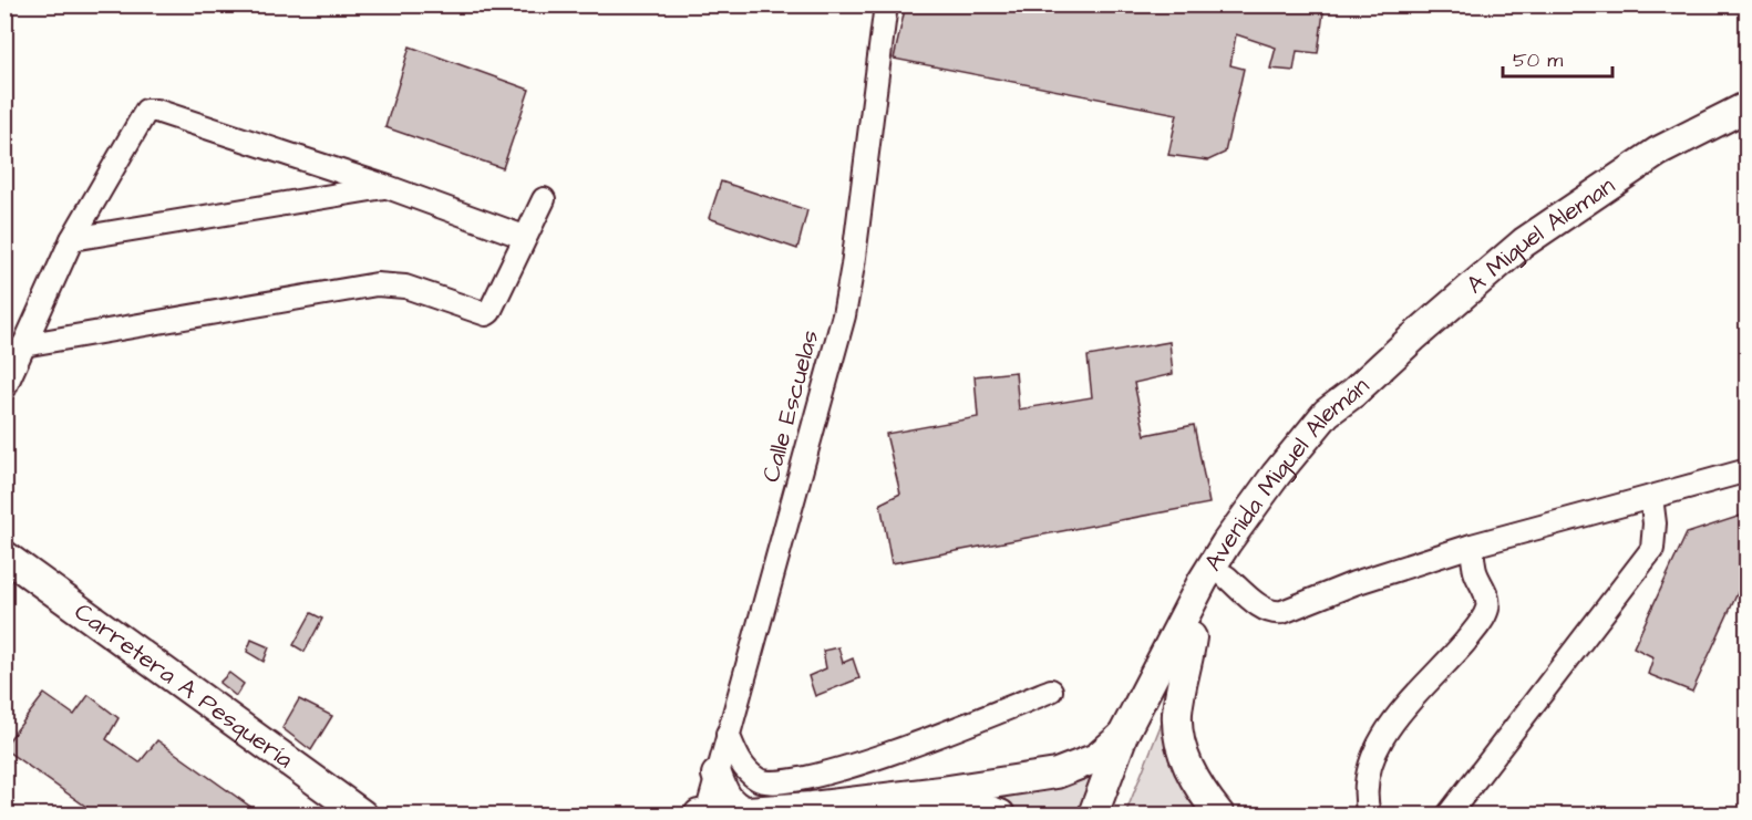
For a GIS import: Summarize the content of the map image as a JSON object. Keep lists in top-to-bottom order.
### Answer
{
  "streets": {
    "main road": ["A Miguel Aleman", "Avenida Miguel Alemán", "Carretera A Pesquería"],
    "street": ["Calle Escuelas"]
  },
  "crossings": [
    ["A Miguel Aleman", "Avenida Miguel Alemán"]
  ],
  "scale_bar": "50 m"
}
